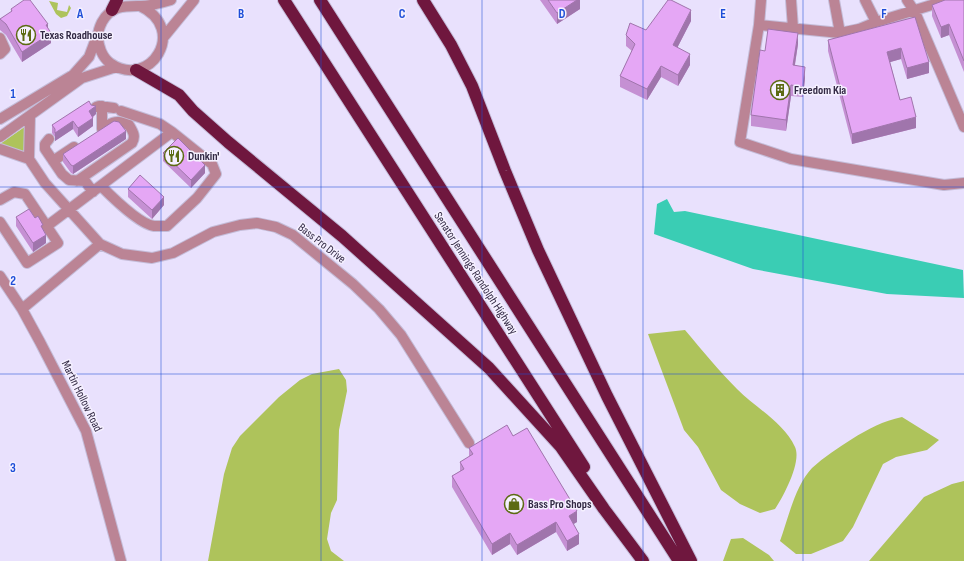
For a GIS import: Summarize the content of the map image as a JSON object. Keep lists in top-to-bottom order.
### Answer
{
  "streets": {
    "highway": ["Senator Jennings Randolph Highway"],
    "street": ["Bass Pro Drive", "Martin Hollow Road"]
  },
  "places": {
    "restaurant": ["Texas Roadhouse", "Dunkin'"],
    "building": ["Freedom Kia"],
    "shop": ["Bass Pro Shops"]
  },
  "grid": {
    "columns": [
      "A",
      "B",
      "C",
      "D",
      "E",
      "F"
    ],
    "rows": ["1", "2", "3"]
  }
}
